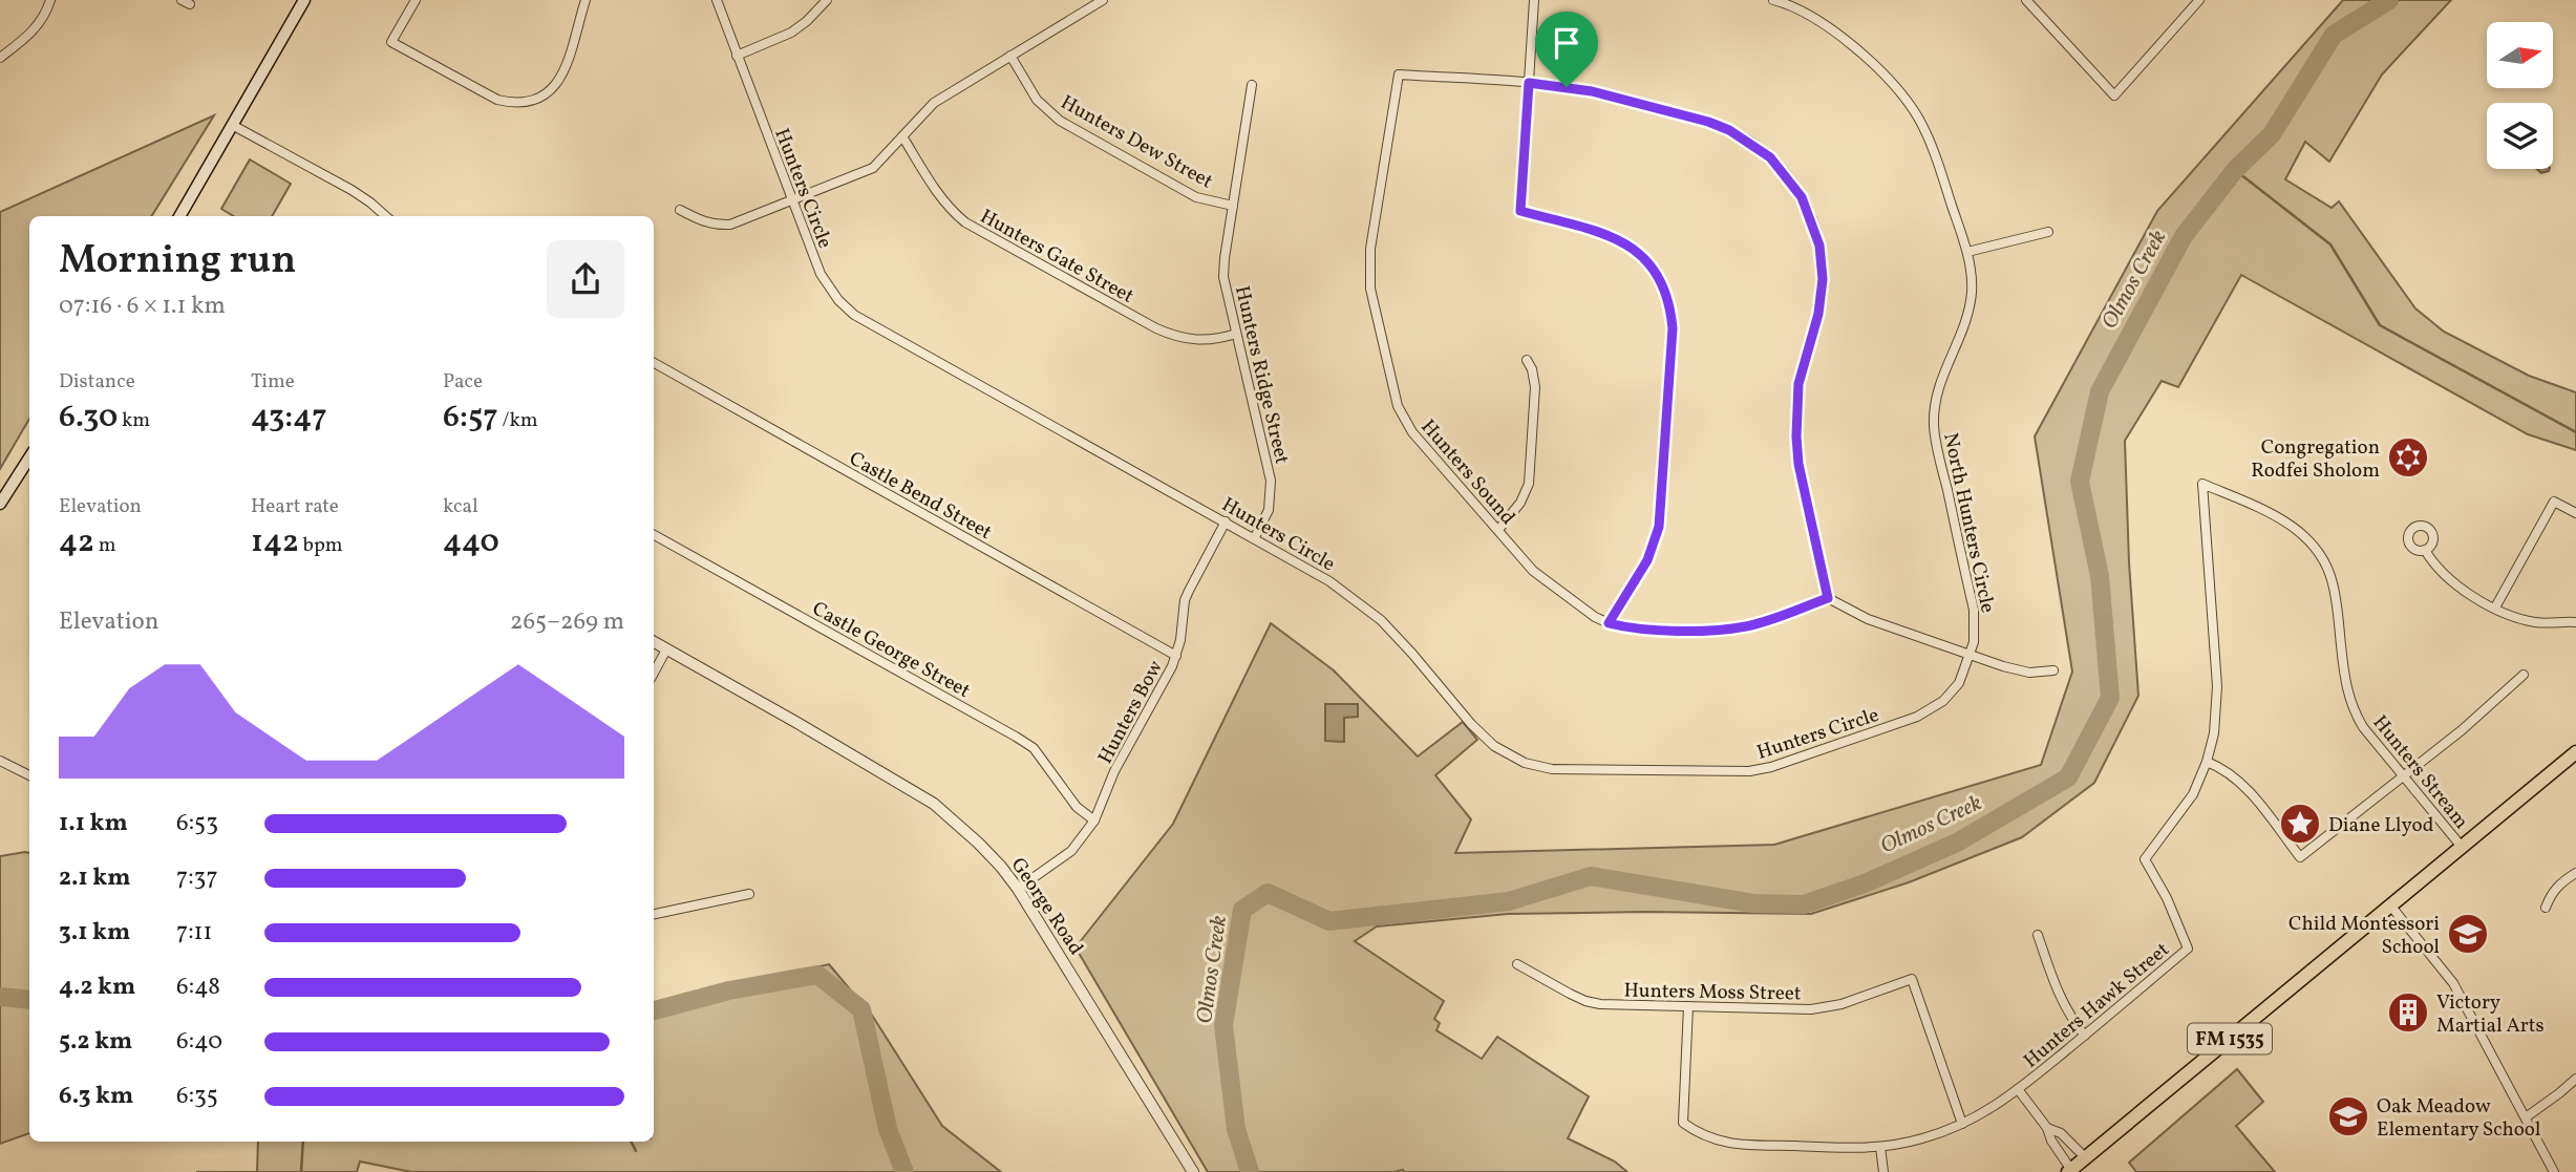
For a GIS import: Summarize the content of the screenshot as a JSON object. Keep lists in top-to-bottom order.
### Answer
{
  "streets": {
    "main road": ["FM 1535"],
    "street": [
      "Hunters Dew Street",
      "Hunters Circle",
      "Hunters Gate Street",
      "Hunters Ridge Street",
      "Hunters Sound",
      "Castle Bend Street",
      "North Hunters Circle",
      "Castle George Street",
      "Hunters Bow",
      "Hunters Stream",
      "George Road",
      "Hunters Moss Street",
      "Hunters Hawk Street"
    ]
  },
  "crossings": [
    ["Hunters Dew Street", "Hunters Ridge Street"],
    ["Hunters Circle", "Hunters Ridge Street"],
    ["Hunters Circle", "North Hunters Circle"],
    ["Hunters Circle", "Hunters Bow"],
    ["Hunters Gate Street", "Hunters Ridge Street"],
    ["Castle Bend Street", "Hunters Bow"],
    ["Castle George Street", "Hunters Bow"],
    ["Hunters Bow", "George Road"],
    ["Hunters Stream", "Hunters Hawk Street"],
    ["Hunters Stream", "FM 1535"],
    ["Hunters Moss Street", "Hunters Hawk Street"]
  ],
  "water": ["Olmos Creek"],
  "places": {
    "synagogue": ["Congregation Rodfei Sholom"],
    "place": ["Diane Llyod"],
    "school or university": ["Child Montessori School", "Oak Meadow Elementary School"],
    "building": ["Victory Martial Arts"]
  },
  "north": "right",
  "page": {
    "heading": ["Morning run", "07:16 · 6 × 1.1 km"],
    "stats": [
      ["Distance", "6.30 km"],
      ["Time", "43:47"],
      ["Pace", "6:57 /km"],
      ["Elevation", "42 m"],
      ["Heart rate", "142 bpm"],
      ["kcal", "440"]
    ],
    "chart": ["Elevation", "265–269 m"],
    "list": [
      {
        "name": "1.1 km",
        "note": "6:53"
      },
      {
        "name": "2.1 km",
        "note": "7:37"
      },
      {
        "name": "3.1 km",
        "note": "7:11"
      },
      {
        "name": "4.2 km",
        "note": "6:48"
      },
      {
        "name": "5.2 km",
        "note": "6:40"
      },
      {
        "name": "6.3 km",
        "note": "6:35"
      }
    ]
  }
}
